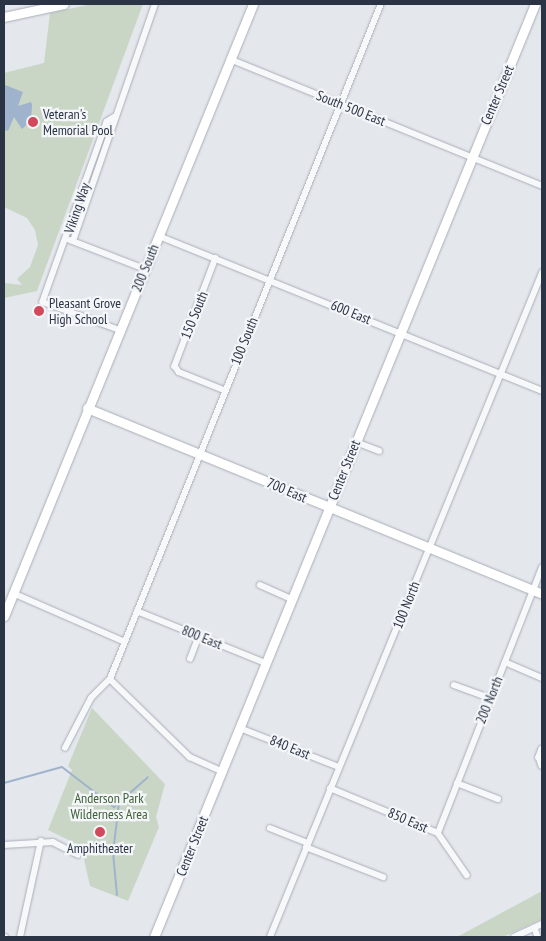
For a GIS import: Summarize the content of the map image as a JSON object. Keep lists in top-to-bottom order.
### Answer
{
  "streets": {
    "street": [
      "Center Street",
      "South 500 East",
      "Viking Way",
      "200 South",
      "600 East",
      "150 South",
      "100 South",
      "700 East",
      "100 North",
      "800 East",
      "200 North",
      "840 East",
      "850 East"
    ]
  },
  "crossings": [
    ["Center Street", "South 500 East"],
    ["Center Street", "600 East"],
    ["Center Street", "700 East"],
    ["Center Street", "800 East"],
    ["Center Street", "840 East"],
    ["South 500 East", "200 South"],
    ["South 500 East", "100 South"],
    ["Viking Way", "200 South"],
    ["200 South", "600 East"],
    ["200 South", "700 East"],
    ["600 East", "150 South"],
    ["600 East", "100 South"],
    ["600 East", "100 North"],
    ["150 South", "100 South"],
    ["100 South", "700 East"],
    ["100 South", "800 East"],
    ["700 East", "100 North"],
    ["700 East", "200 North"],
    ["100 North", "840 East"],
    ["100 North", "850 East"],
    ["200 North", "850 East"]
  ],
  "parks": ["Anderson Park Wilderness Area"],
  "places": ["Veteran's Memorial Pool", "Pleasant Grove High School", "Amphitheater"]
}
